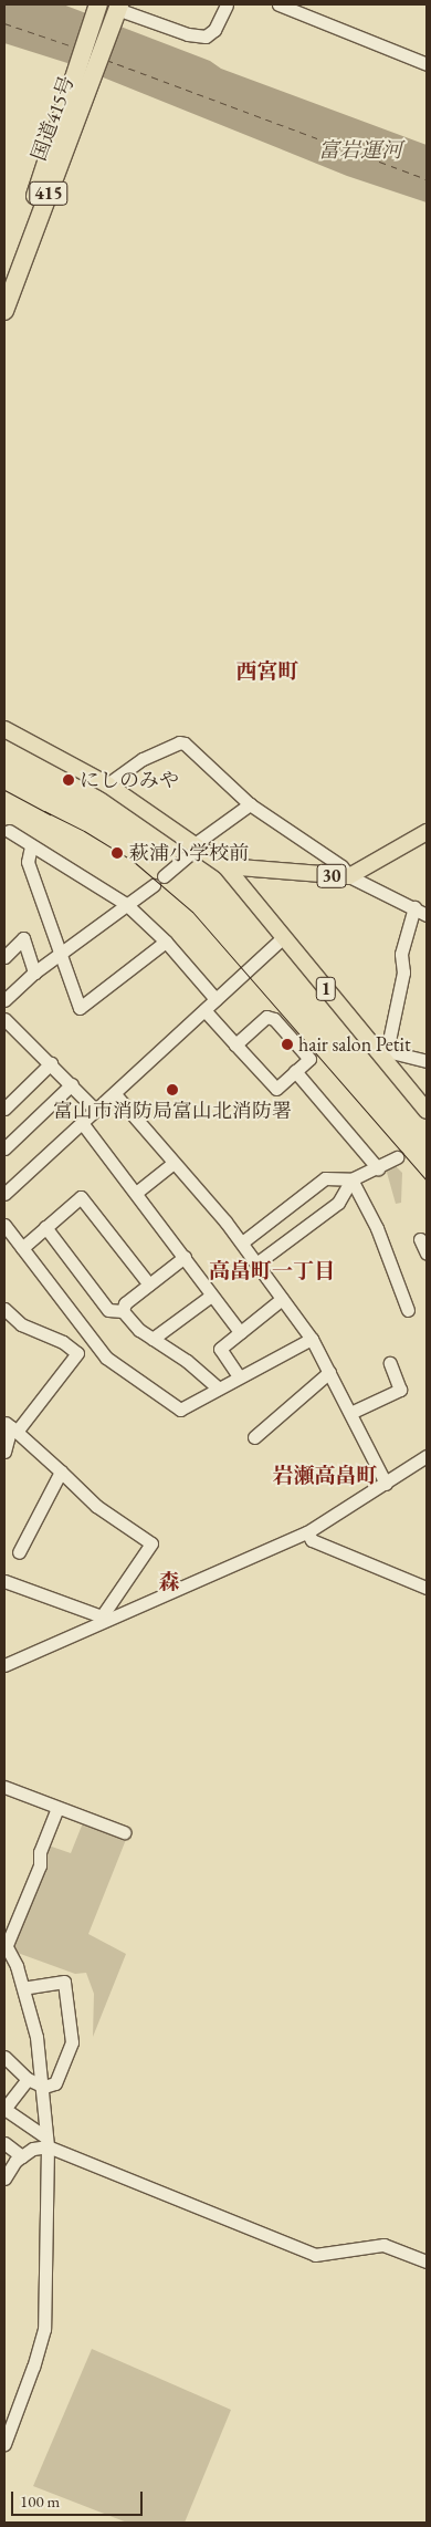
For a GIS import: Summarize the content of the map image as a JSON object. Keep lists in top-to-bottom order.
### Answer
{
  "streets": {
    "highway": ["国道415号", "415"],
    "main road": ["30", "1"]
  },
  "crossings": [
    ["30", "1"]
  ],
  "districts": [
    "西宮町",
    "高畠町一丁目",
    "岩瀬高畠町",
    "森"
  ],
  "water": ["富岩運河"],
  "places": [
    "にしのみや",
    "萩浦小学校前",
    "hair salon Petit",
    "富山市消防局富山北消防署"
  ],
  "scale_bar": "100 m"
}
